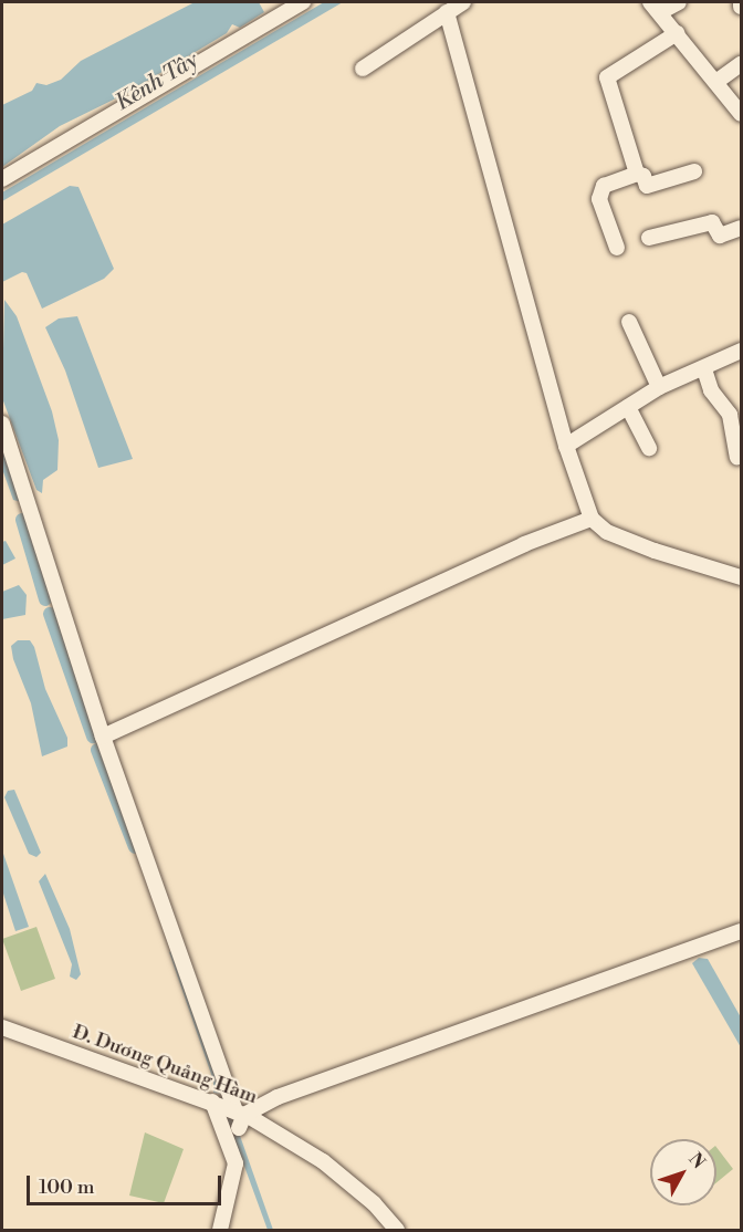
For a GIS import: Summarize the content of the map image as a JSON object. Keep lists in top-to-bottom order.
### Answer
{
  "streets": {
    "street": ["Đ. Dương Quảng Hàm"]
  },
  "water": ["Kênh Tây"],
  "scale_bar": "100 m",
  "north": "top right"
}
